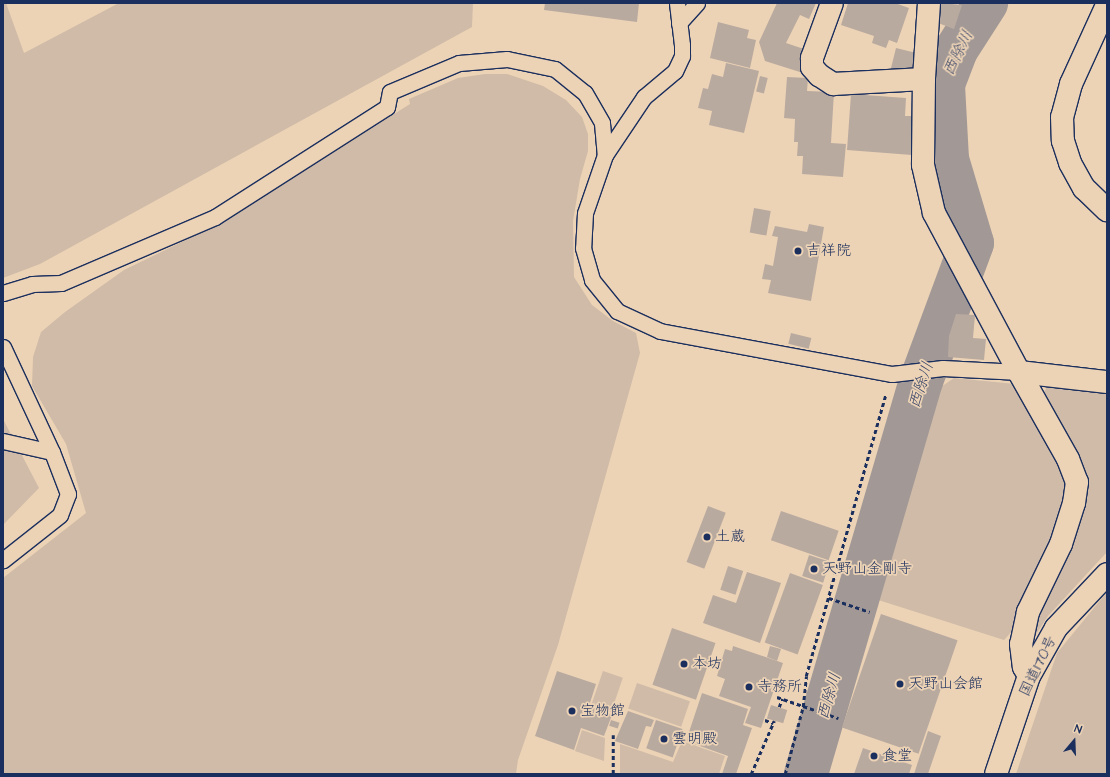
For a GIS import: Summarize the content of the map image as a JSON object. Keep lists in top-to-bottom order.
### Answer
{
  "streets": {
    "main road": ["国道170号"]
  },
  "water": ["西除川"],
  "places": [
    "吉祥院",
    "土蔵",
    "天野山金剛寺",
    "本坊",
    "天野山会館",
    "寺務所",
    "宝物館",
    "雲明殿",
    "食堂"
  ],
  "north": "top"
}
